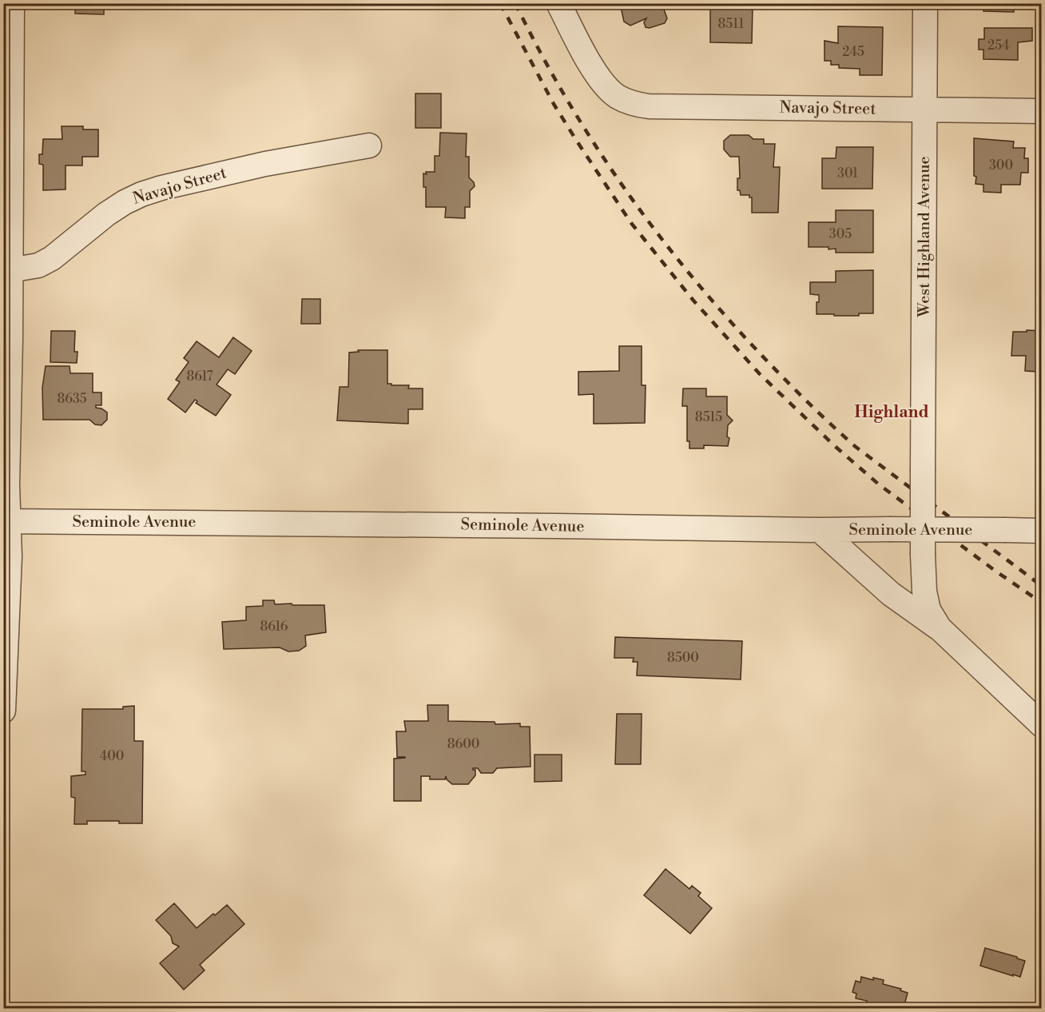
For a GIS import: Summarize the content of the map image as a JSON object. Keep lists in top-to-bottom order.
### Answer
{
  "streets": {
    "street": ["Navajo Street", "West Highland Avenue", "Seminole Avenue"]
  },
  "crossings": [
    ["Navajo Street", "West Highland Avenue"],
    ["West Highland Avenue", "Seminole Avenue"]
  ],
  "districts": ["Highland"],
  "house_numbers": [
    "8511",
    "254",
    "245",
    "300",
    "301",
    "305",
    "8617",
    "8635",
    "8515",
    "8616",
    "8500",
    "8600",
    "400"
  ]
}
